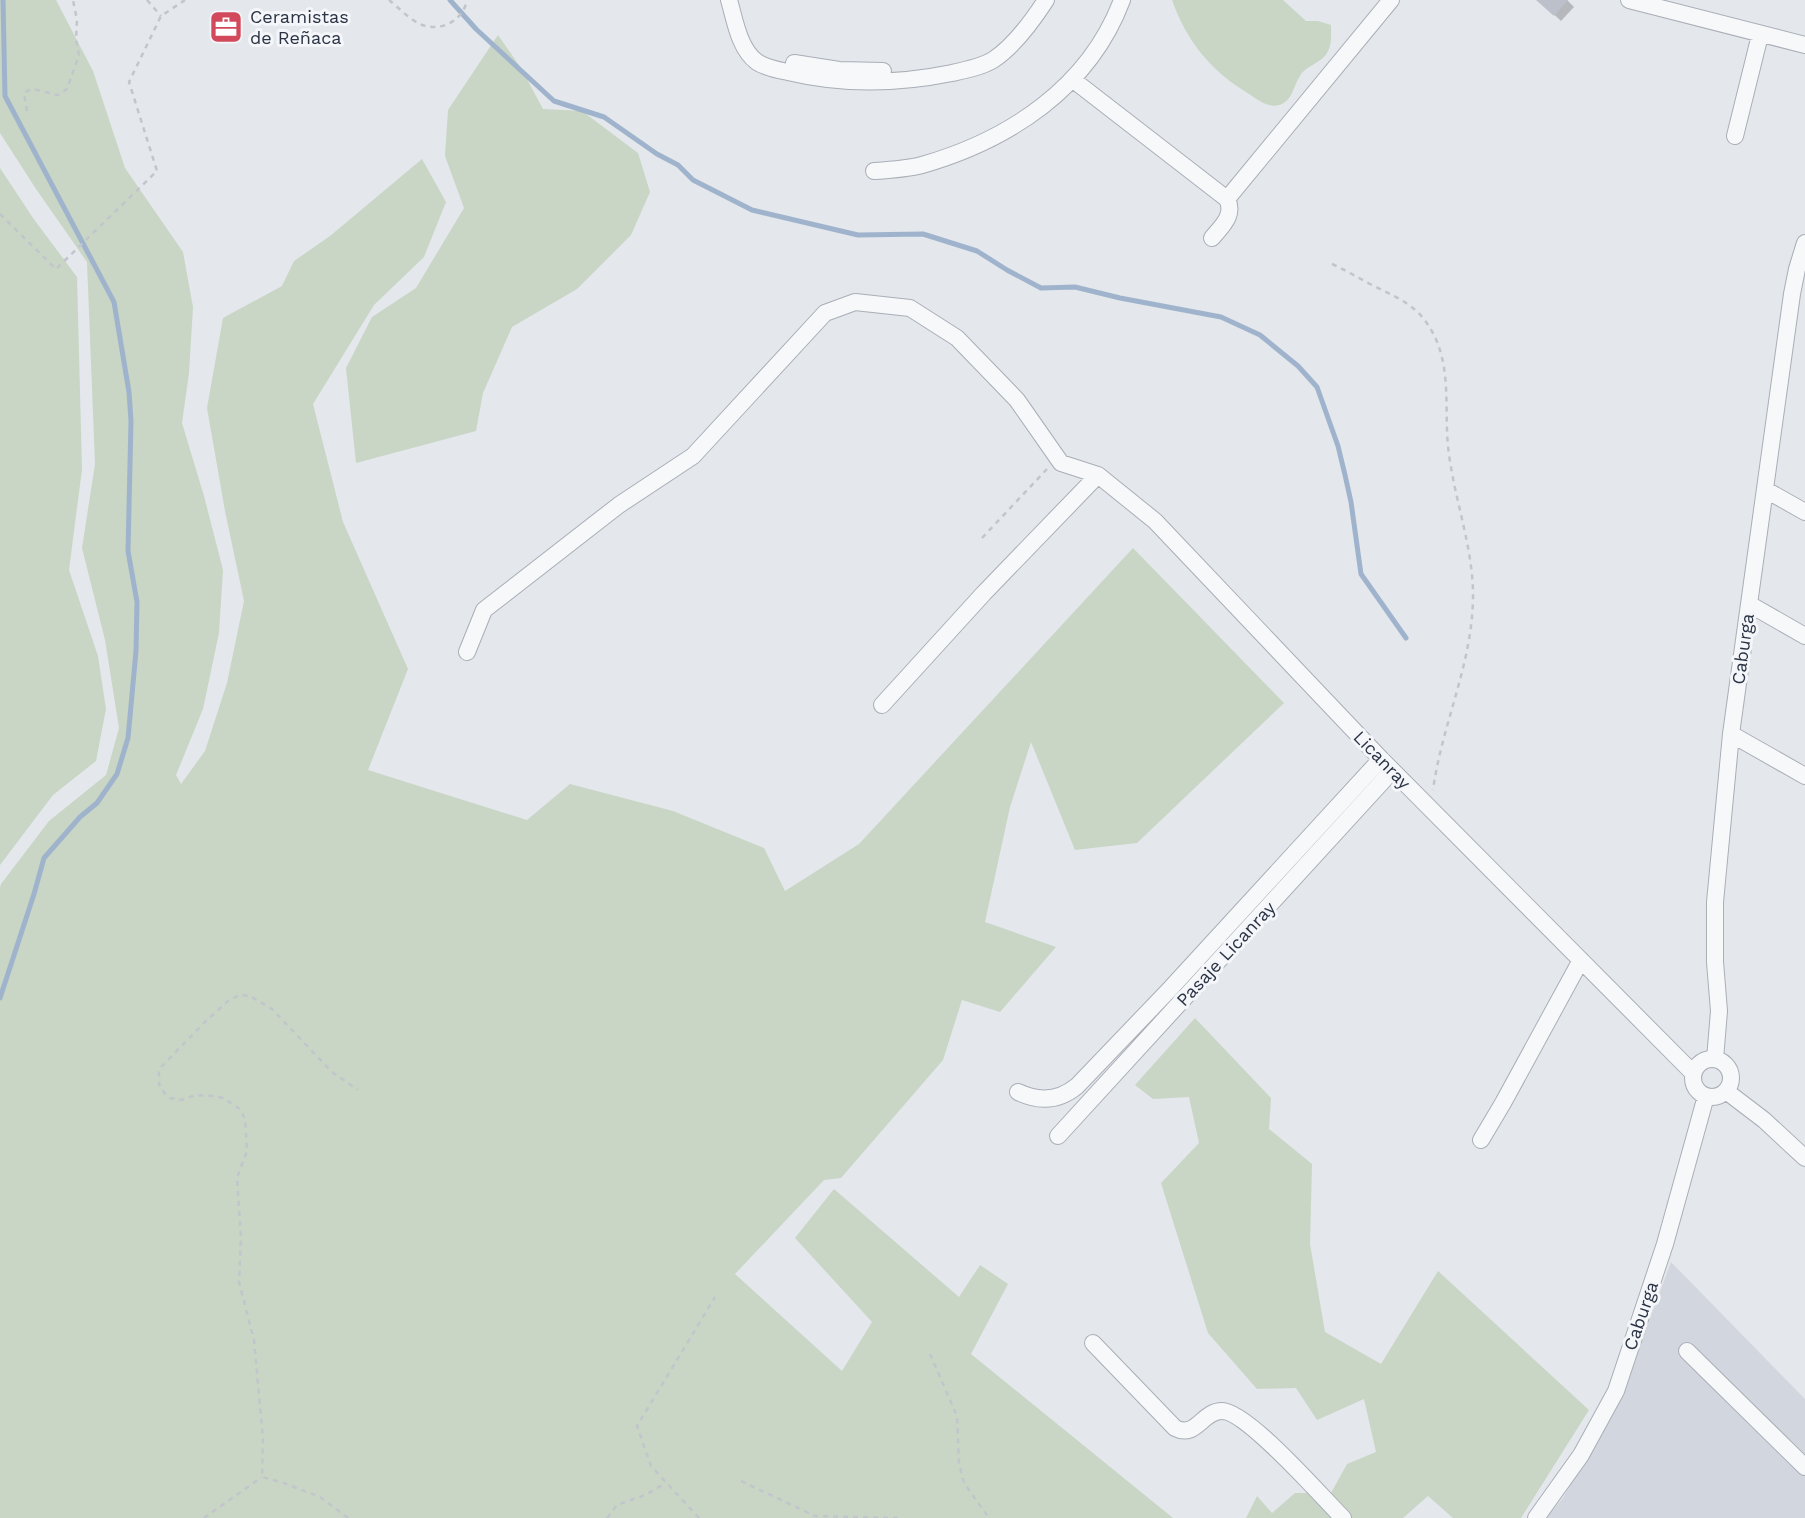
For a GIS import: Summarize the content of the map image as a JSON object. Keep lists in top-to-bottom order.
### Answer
{
  "streets": {
    "street": ["Caburga", "Licanray", "Pasaje Licanray"]
  },
  "crossings": [
    ["Caburga", "Licanray"],
    ["Licanray", "Pasaje Licanray"]
  ],
  "places": {
    "office": ["Ceramistas de Reñaca"]
  }
}
